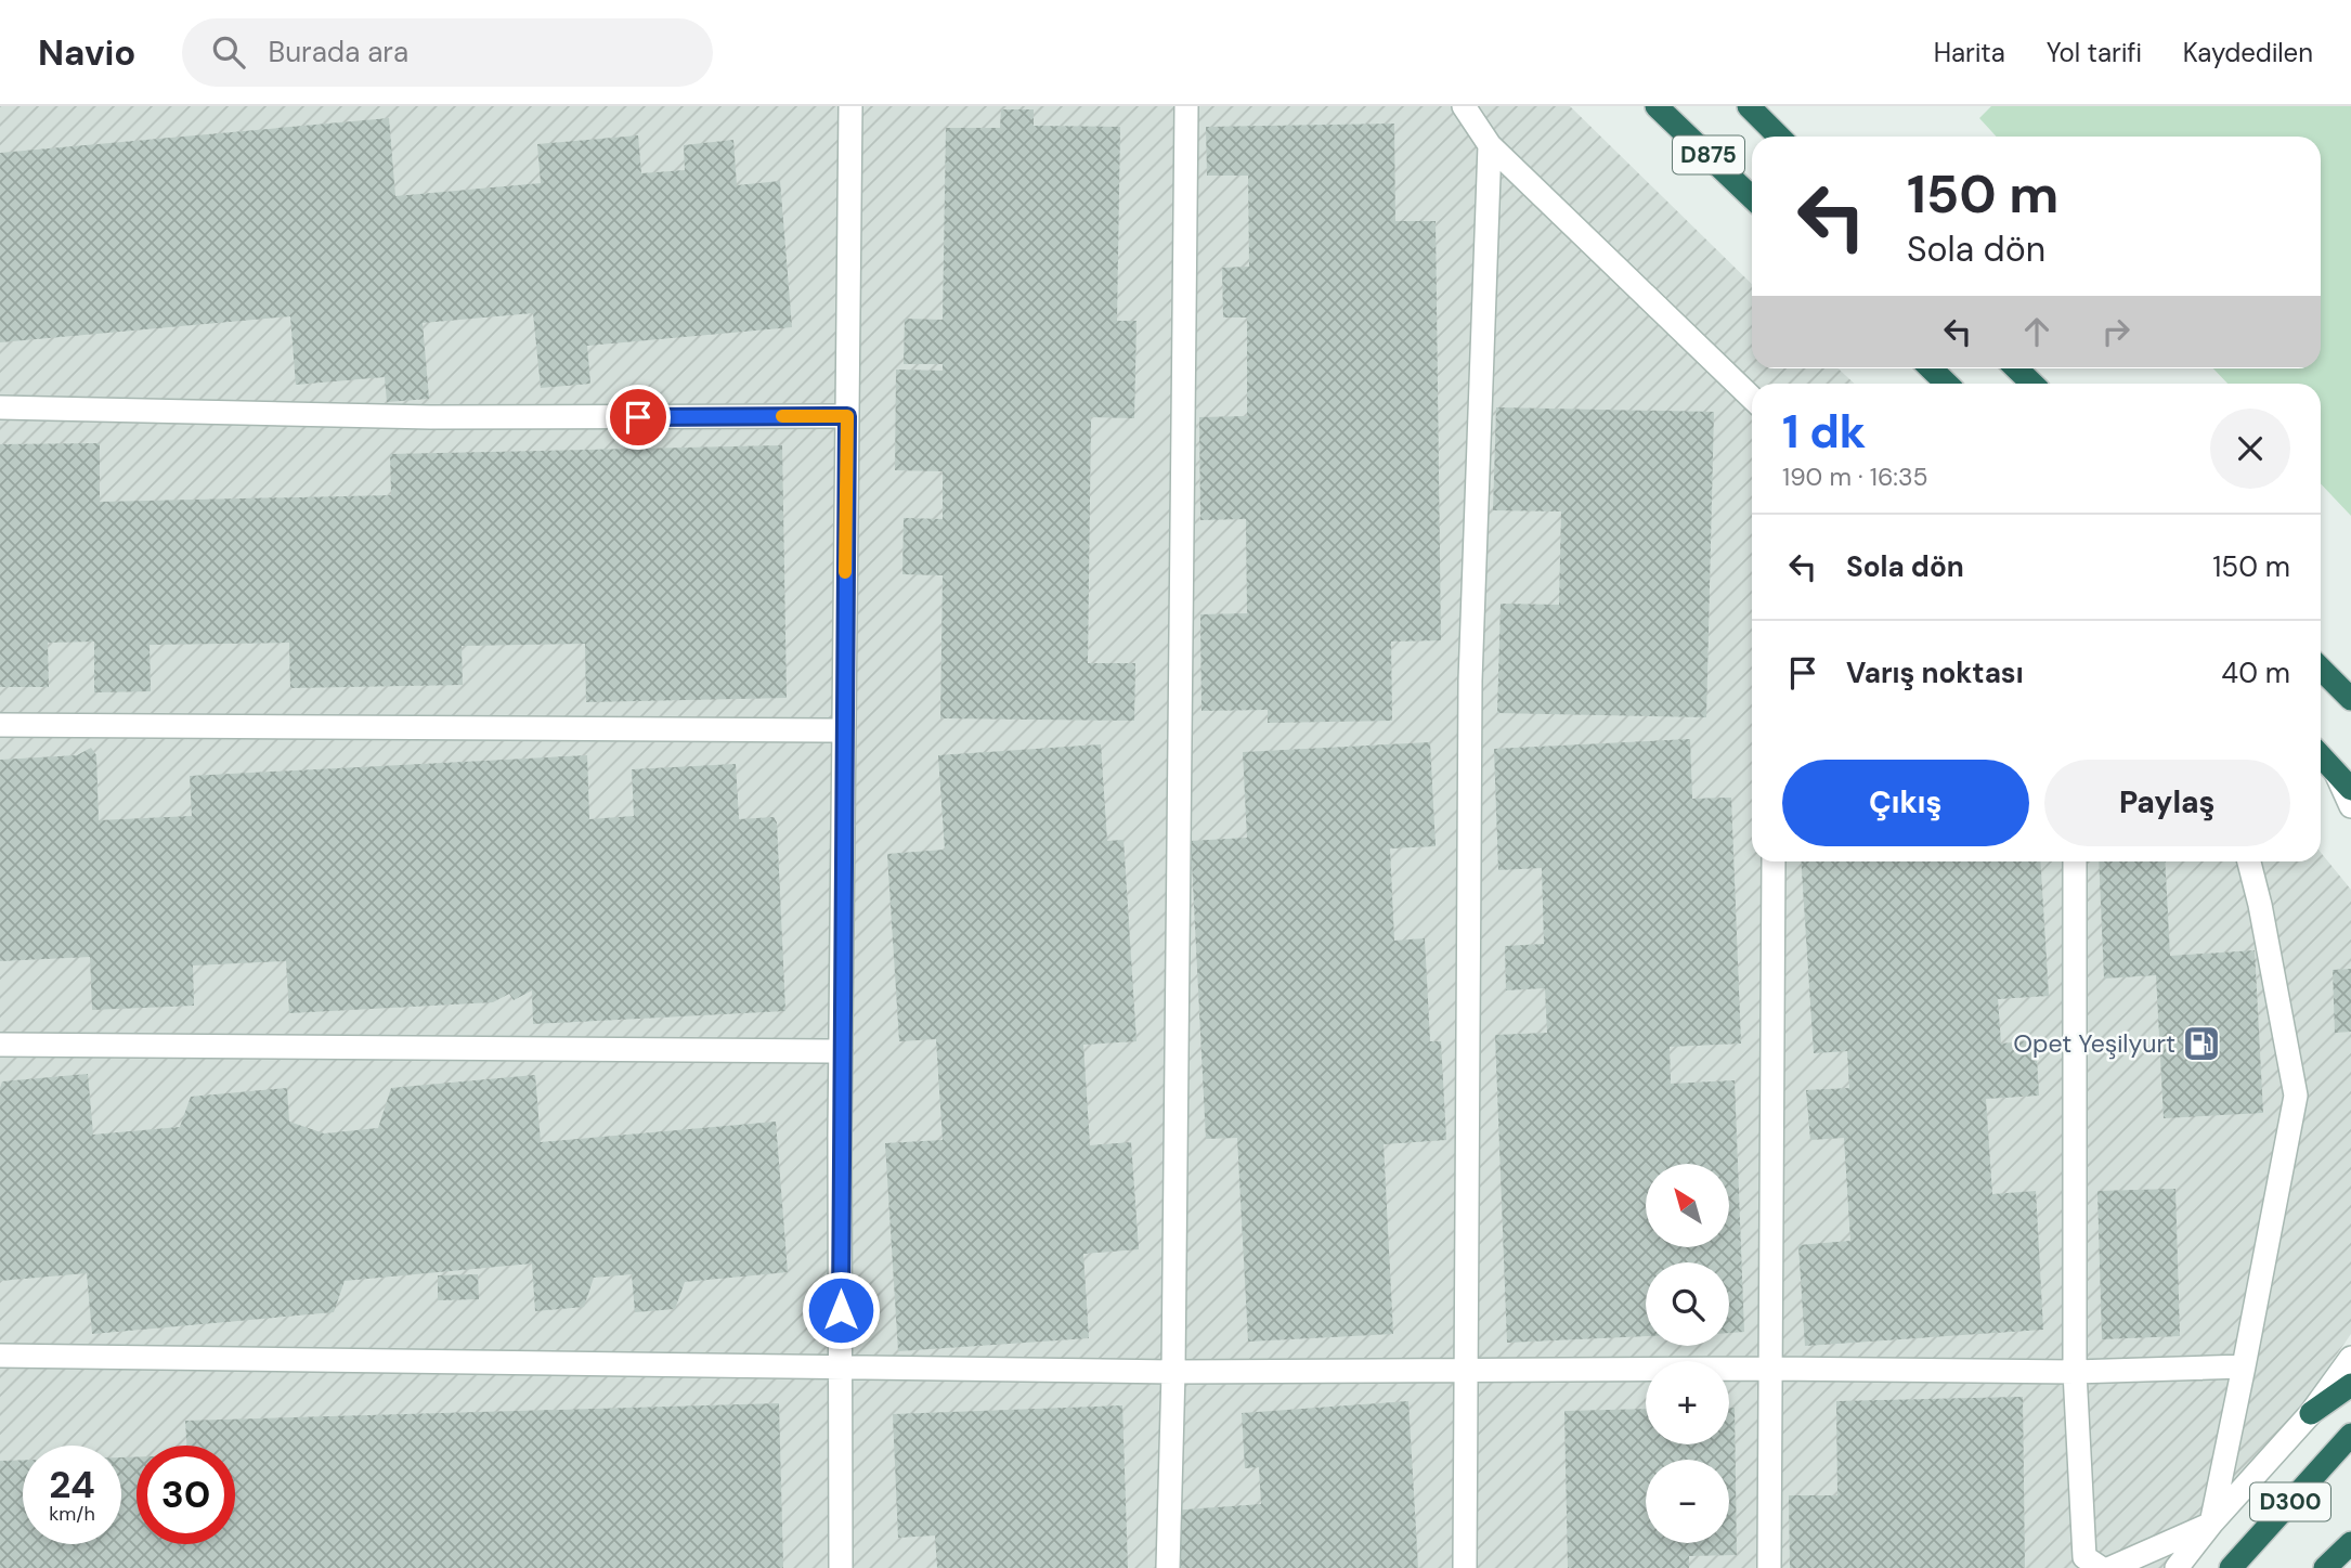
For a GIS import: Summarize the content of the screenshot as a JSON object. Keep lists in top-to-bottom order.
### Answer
{
  "streets": {
    "highway": ["D875", "D300"]
  },
  "places": {
    "fuel station": ["Opet Yeşilyurt"]
  },
  "north": "top left",
  "page": {
    "header": "Navio",
    "search": "Burada ara",
    "nav": ["Harita", "Yol tarifi", "Kaydedilen"],
    "turn": ["150 m", "Sola dön"],
    "heading": ["1 dk", "190 m · 16:35"],
    "list": [
      {
        "name": "Sola dön",
        "value": "150 m"
      },
      {
        "name": "Varış noktası",
        "value": "40 m"
      }
    ],
    "buttons": ["Çıkış", "Paylaş"],
    "map_buttons": ["+", "−"],
    "speed": "24 km/h",
    "limit": "30"
  }
}
